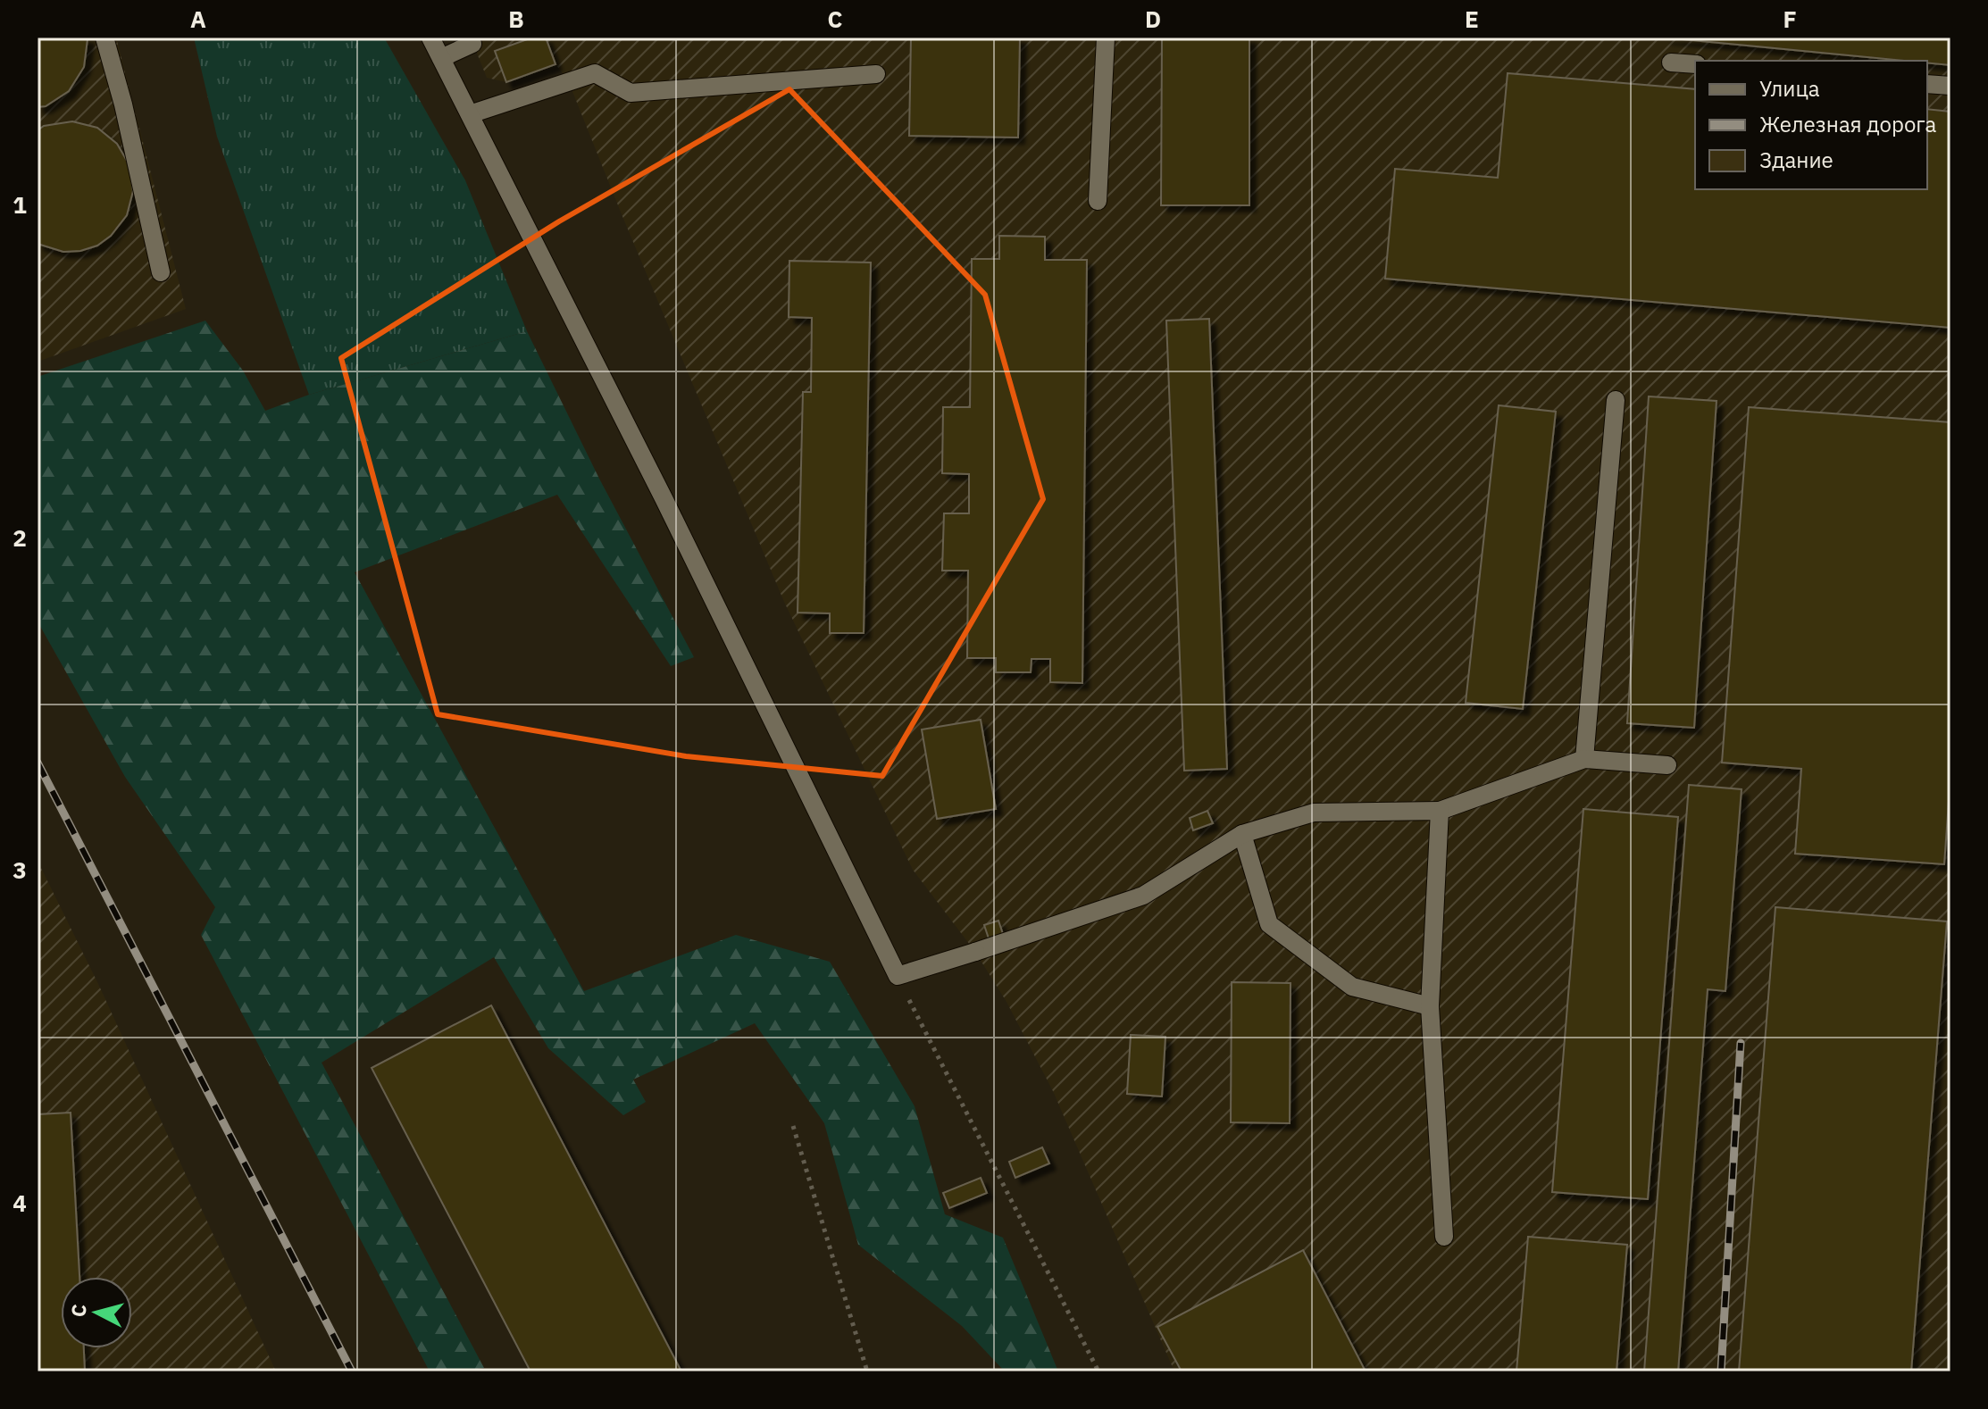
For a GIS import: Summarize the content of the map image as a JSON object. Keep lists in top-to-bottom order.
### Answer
{
  "legend": ["Улица", "Железная дорога", "Здание"],
  "north": "left",
  "grid": {
    "columns": [
      "A",
      "B",
      "C",
      "D",
      "E",
      "F"
    ],
    "rows": [
      "1",
      "2",
      "3",
      "4"
    ]
  }
}
